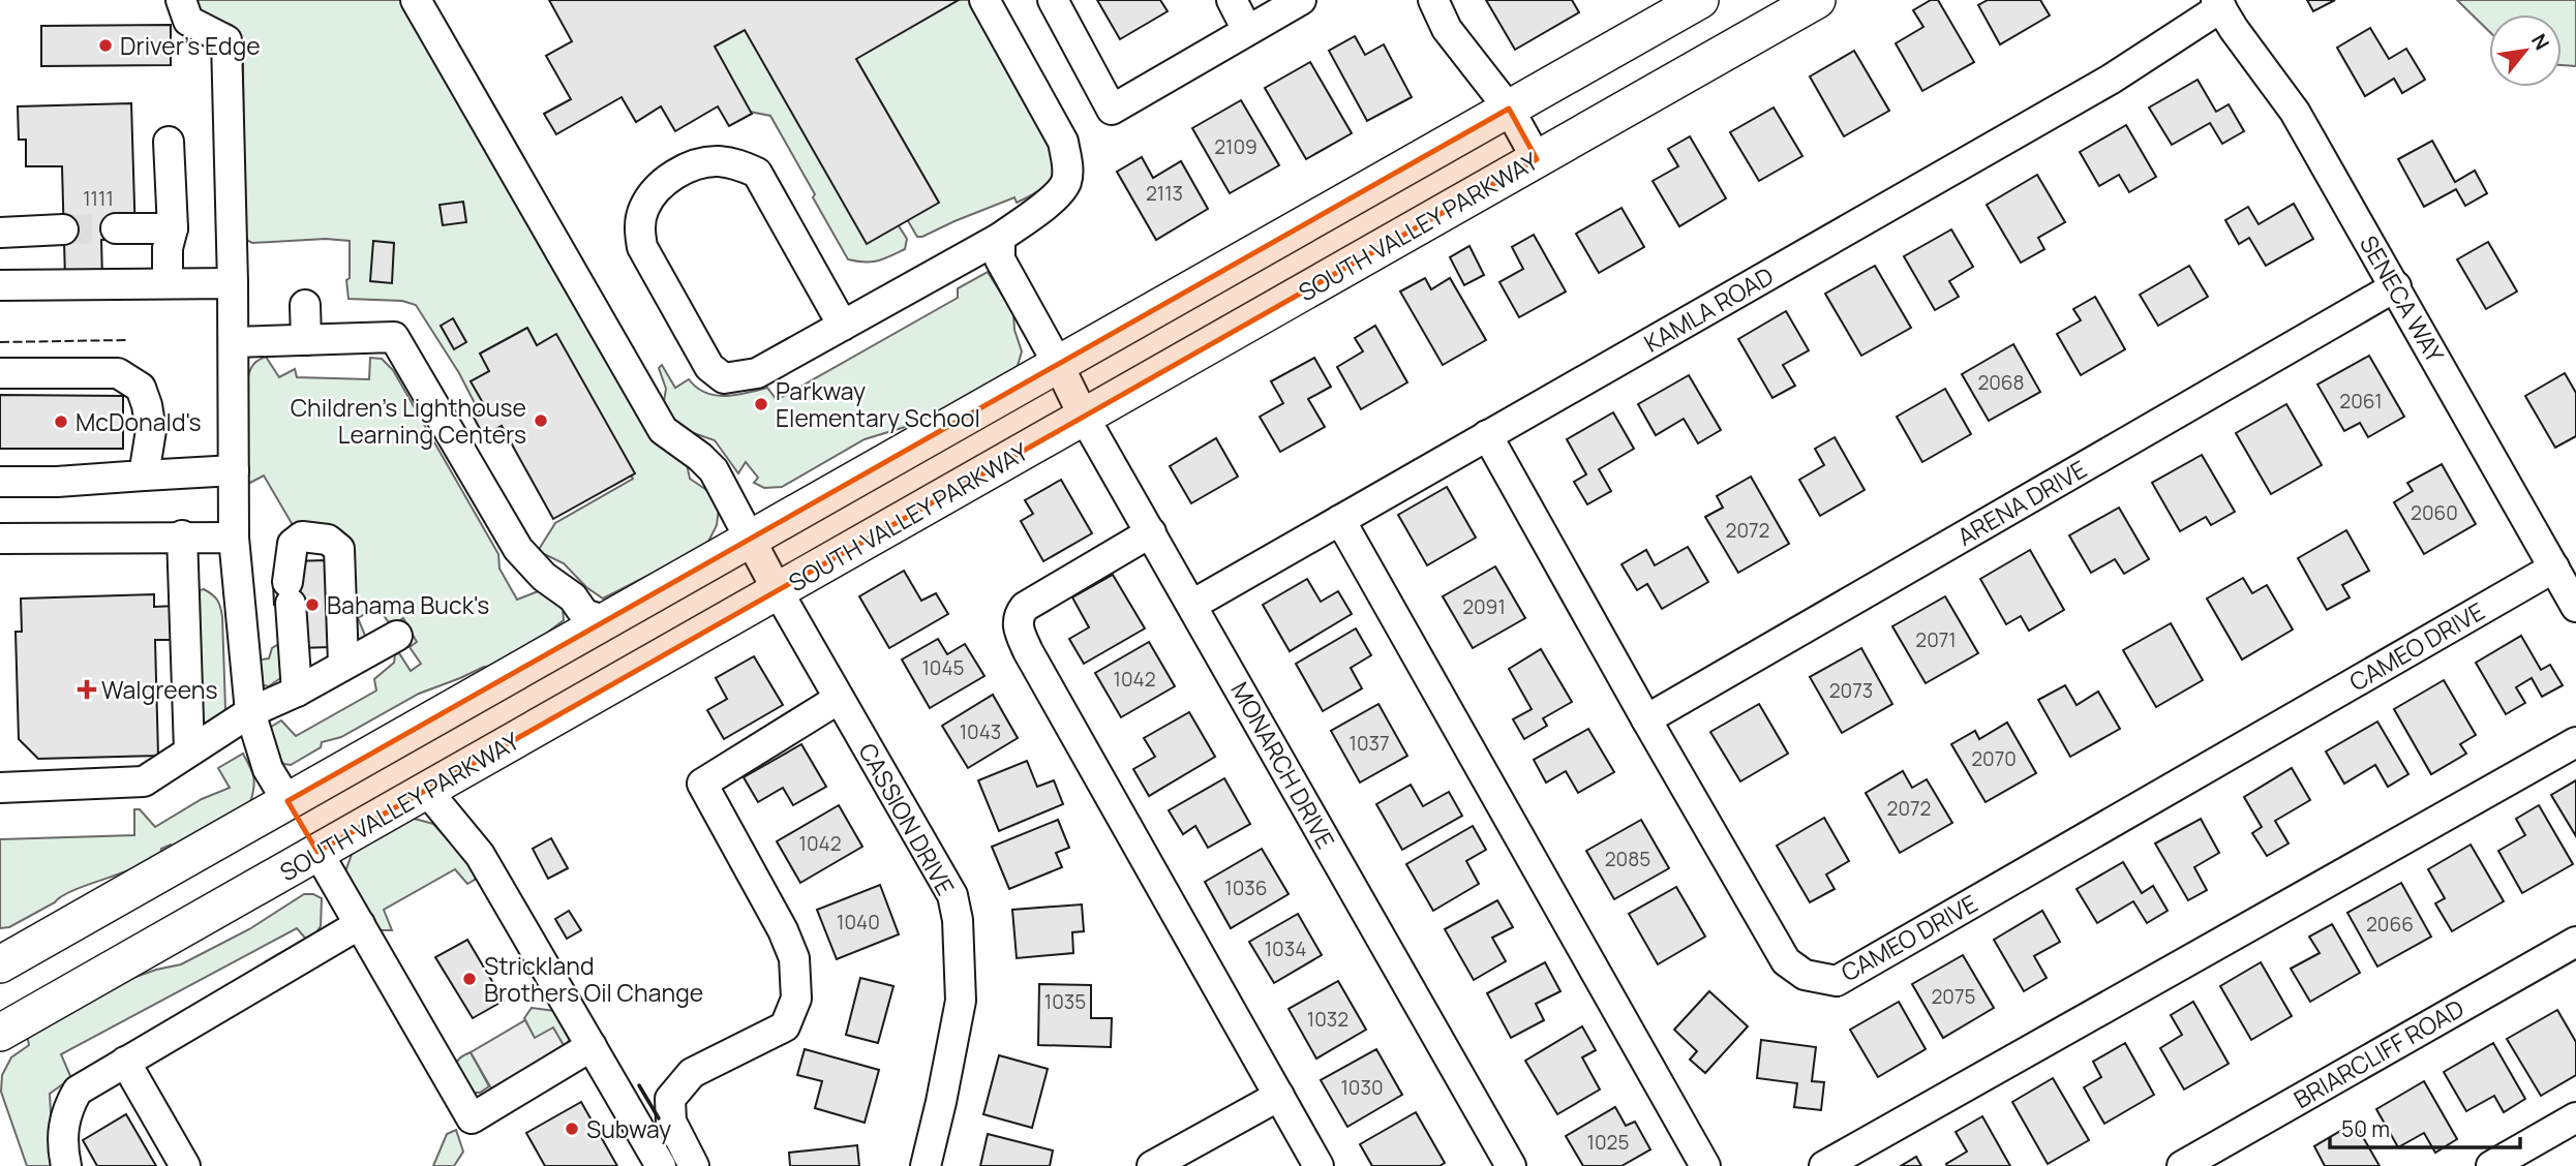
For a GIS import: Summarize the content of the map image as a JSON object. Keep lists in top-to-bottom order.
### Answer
{
  "streets": {
    "main road": ["SOUTH VALLEY PARKWAY"],
    "street": [
      "SENECA WAY",
      "KAMLA ROAD",
      "ARENA DRIVE",
      "CAMEO DRIVE",
      "MONARCH DRIVE",
      "CASSION DRIVE",
      "BRIARCLIFF ROAD"
    ]
  },
  "crossings": [
    ["SOUTH VALLEY PARKWAY", "MONARCH DRIVE"],
    ["SOUTH VALLEY PARKWAY", "CASSION DRIVE"],
    ["SENECA WAY", "KAMLA ROAD"],
    ["SENECA WAY", "ARENA DRIVE"],
    ["SENECA WAY", "CAMEO DRIVE"],
    ["KAMLA ROAD", "CAMEO DRIVE"],
    ["KAMLA ROAD", "MONARCH DRIVE"],
    ["ARENA DRIVE", "CAMEO DRIVE"]
  ],
  "places": {
    "other": [
      "Driver's Edge",
      "Parkway Elementary School",
      "Children's Lighthouse Learning Centers",
      "McDonald's",
      "Bahama Buck's",
      "Strickland Brothers Oil Change",
      "Subway"
    ],
    "health": ["Walgreens"]
  },
  "house_numbers": [
    "2109",
    "2113",
    "1111",
    "2068",
    "2061",
    "2060",
    "2072",
    "2091",
    "2071",
    "1045",
    "1042",
    "2073",
    "1043",
    "1037",
    "2070",
    "2072",
    "1042",
    "2085",
    "1036",
    "1040",
    "2066",
    "1034",
    "2075",
    "1035",
    "1032",
    "1030",
    "1025"
  ],
  "scale_bar": "50 m",
  "north": "top right"
}
